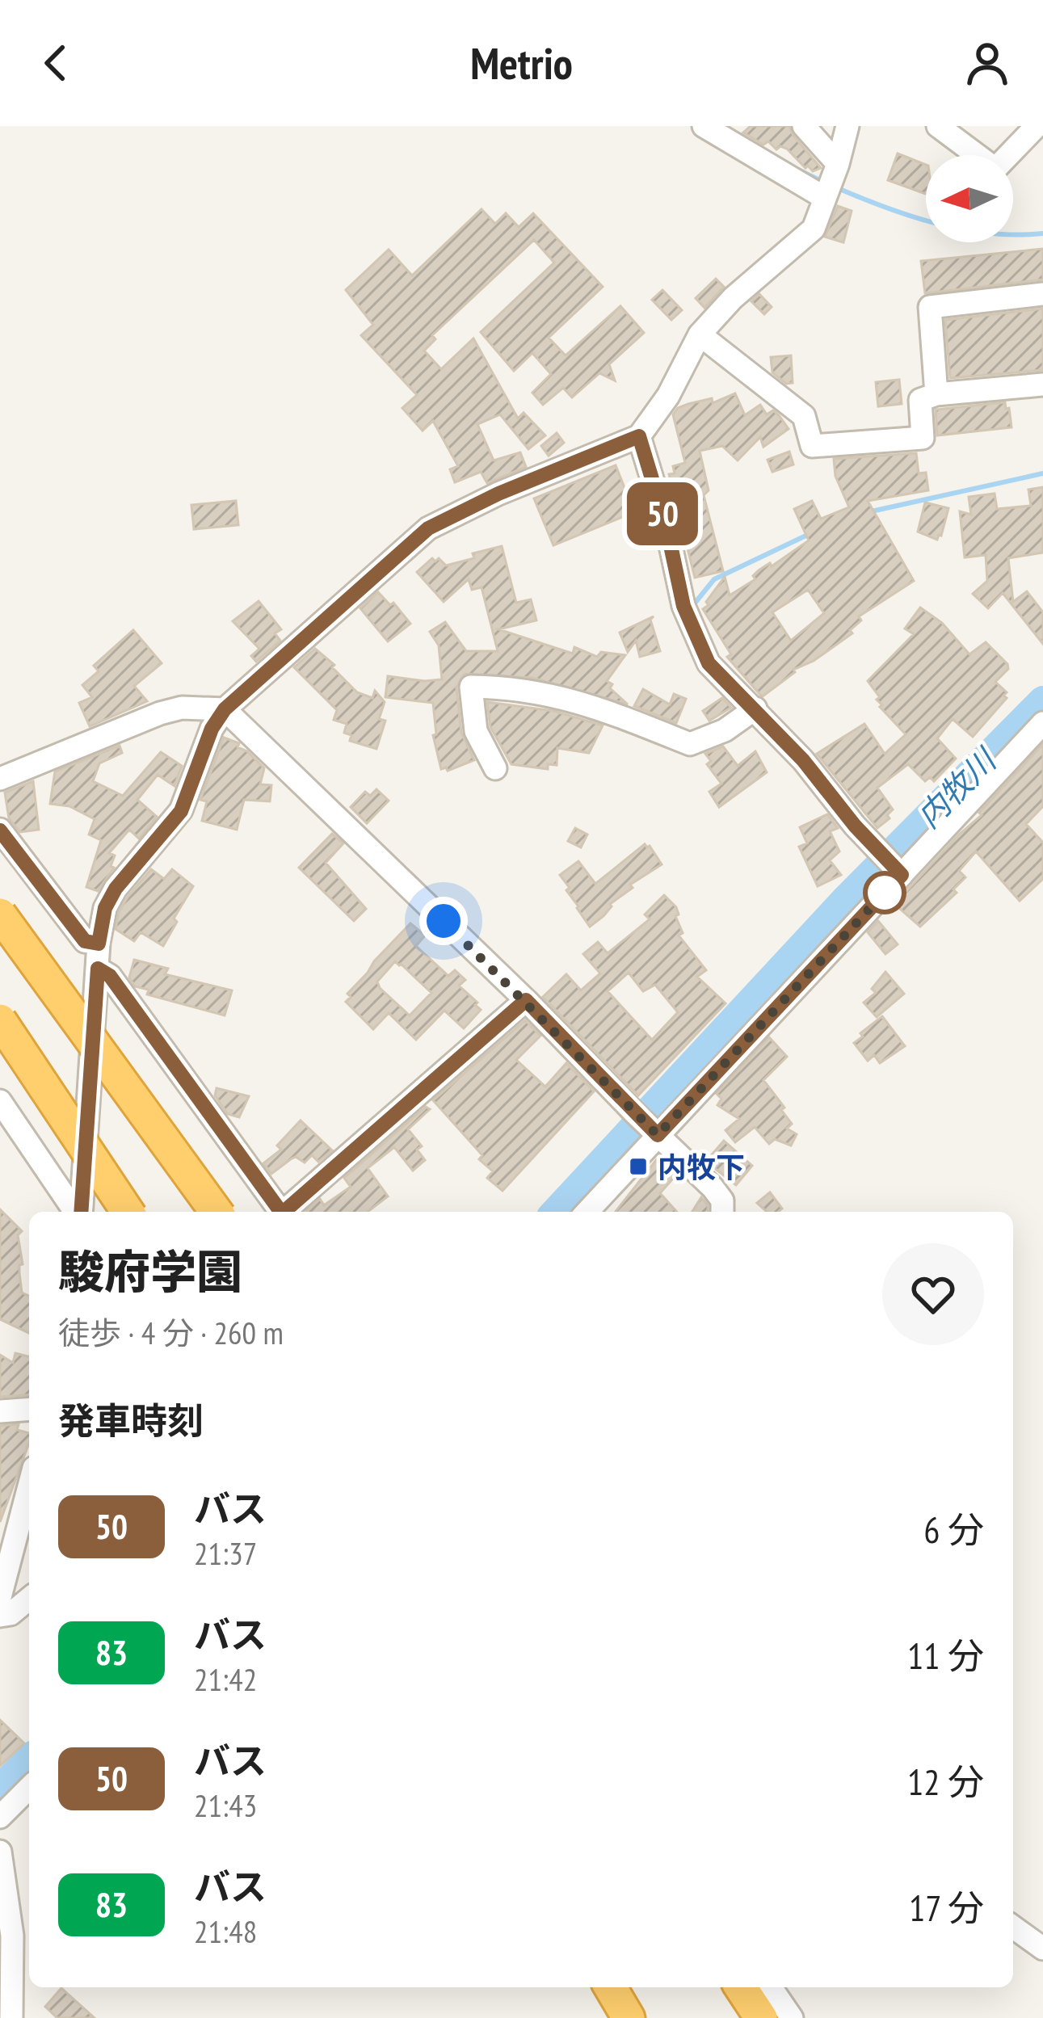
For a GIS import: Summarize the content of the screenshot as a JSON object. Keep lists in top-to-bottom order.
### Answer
{
  "water": ["内牧川"],
  "places": {
    "transit": ["内牧下"]
  },
  "lines": ["bus line 50"],
  "north": "left",
  "page": {
    "header": "Metrio",
    "on_map": "50",
    "heading": [
      ["駿府学園", "徒歩 · 4 分 · 260 m"],
      "発車時刻"
    ],
    "list": [
      {
        "mark": "50",
        "name": "バス",
        "note": "21:37",
        "value": "6 分"
      },
      {
        "mark": "83",
        "name": "バス",
        "note": "21:42",
        "value": "11 分"
      },
      {
        "mark": "50",
        "name": "バス",
        "note": "21:43",
        "value": "12 分"
      },
      {
        "mark": "83",
        "name": "バス",
        "note": "21:48",
        "value": "17 分"
      }
    ]
  }
}
